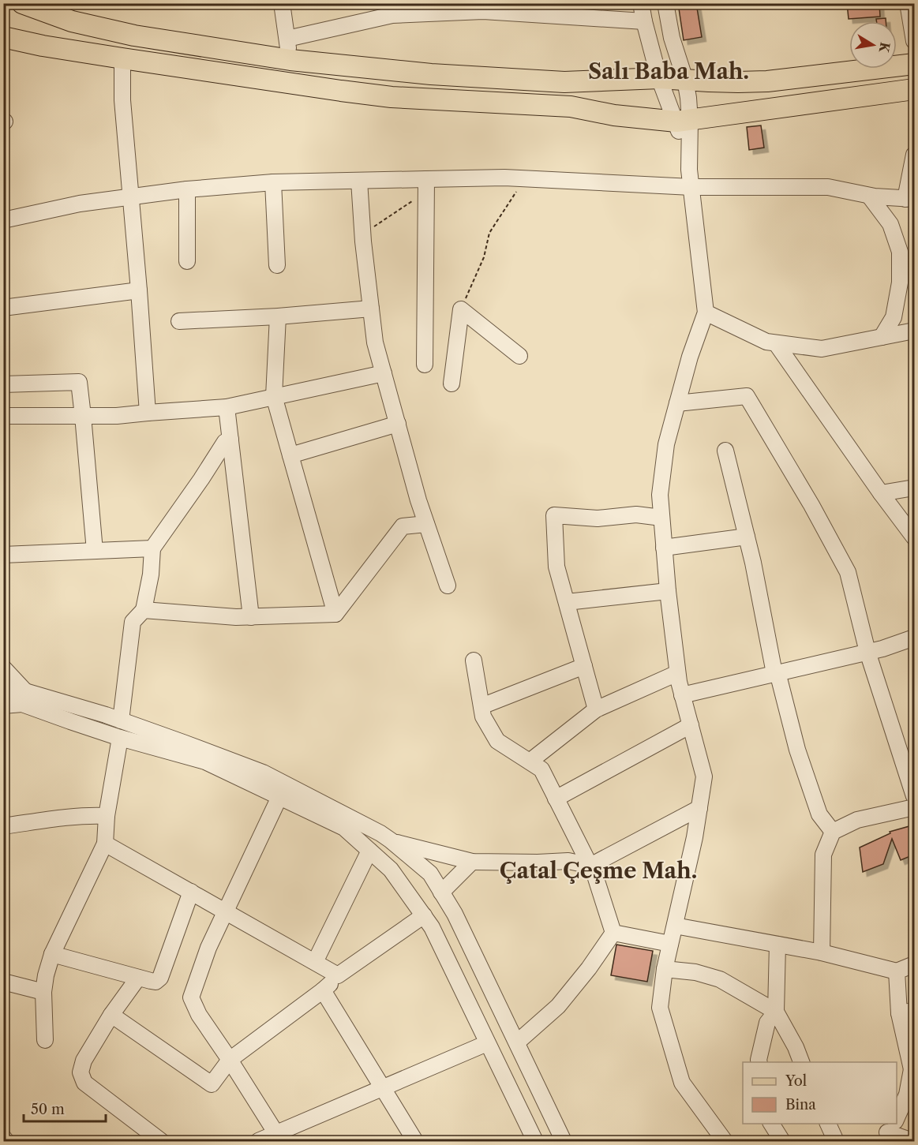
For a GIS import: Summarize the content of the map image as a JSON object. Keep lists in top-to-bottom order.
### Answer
{
  "districts": ["Salı Baba Mah.", "Çatal Çeşme Mah."],
  "legend": ["Yol", "Bina"],
  "scale_bar": "50 m",
  "north": "right"
}
